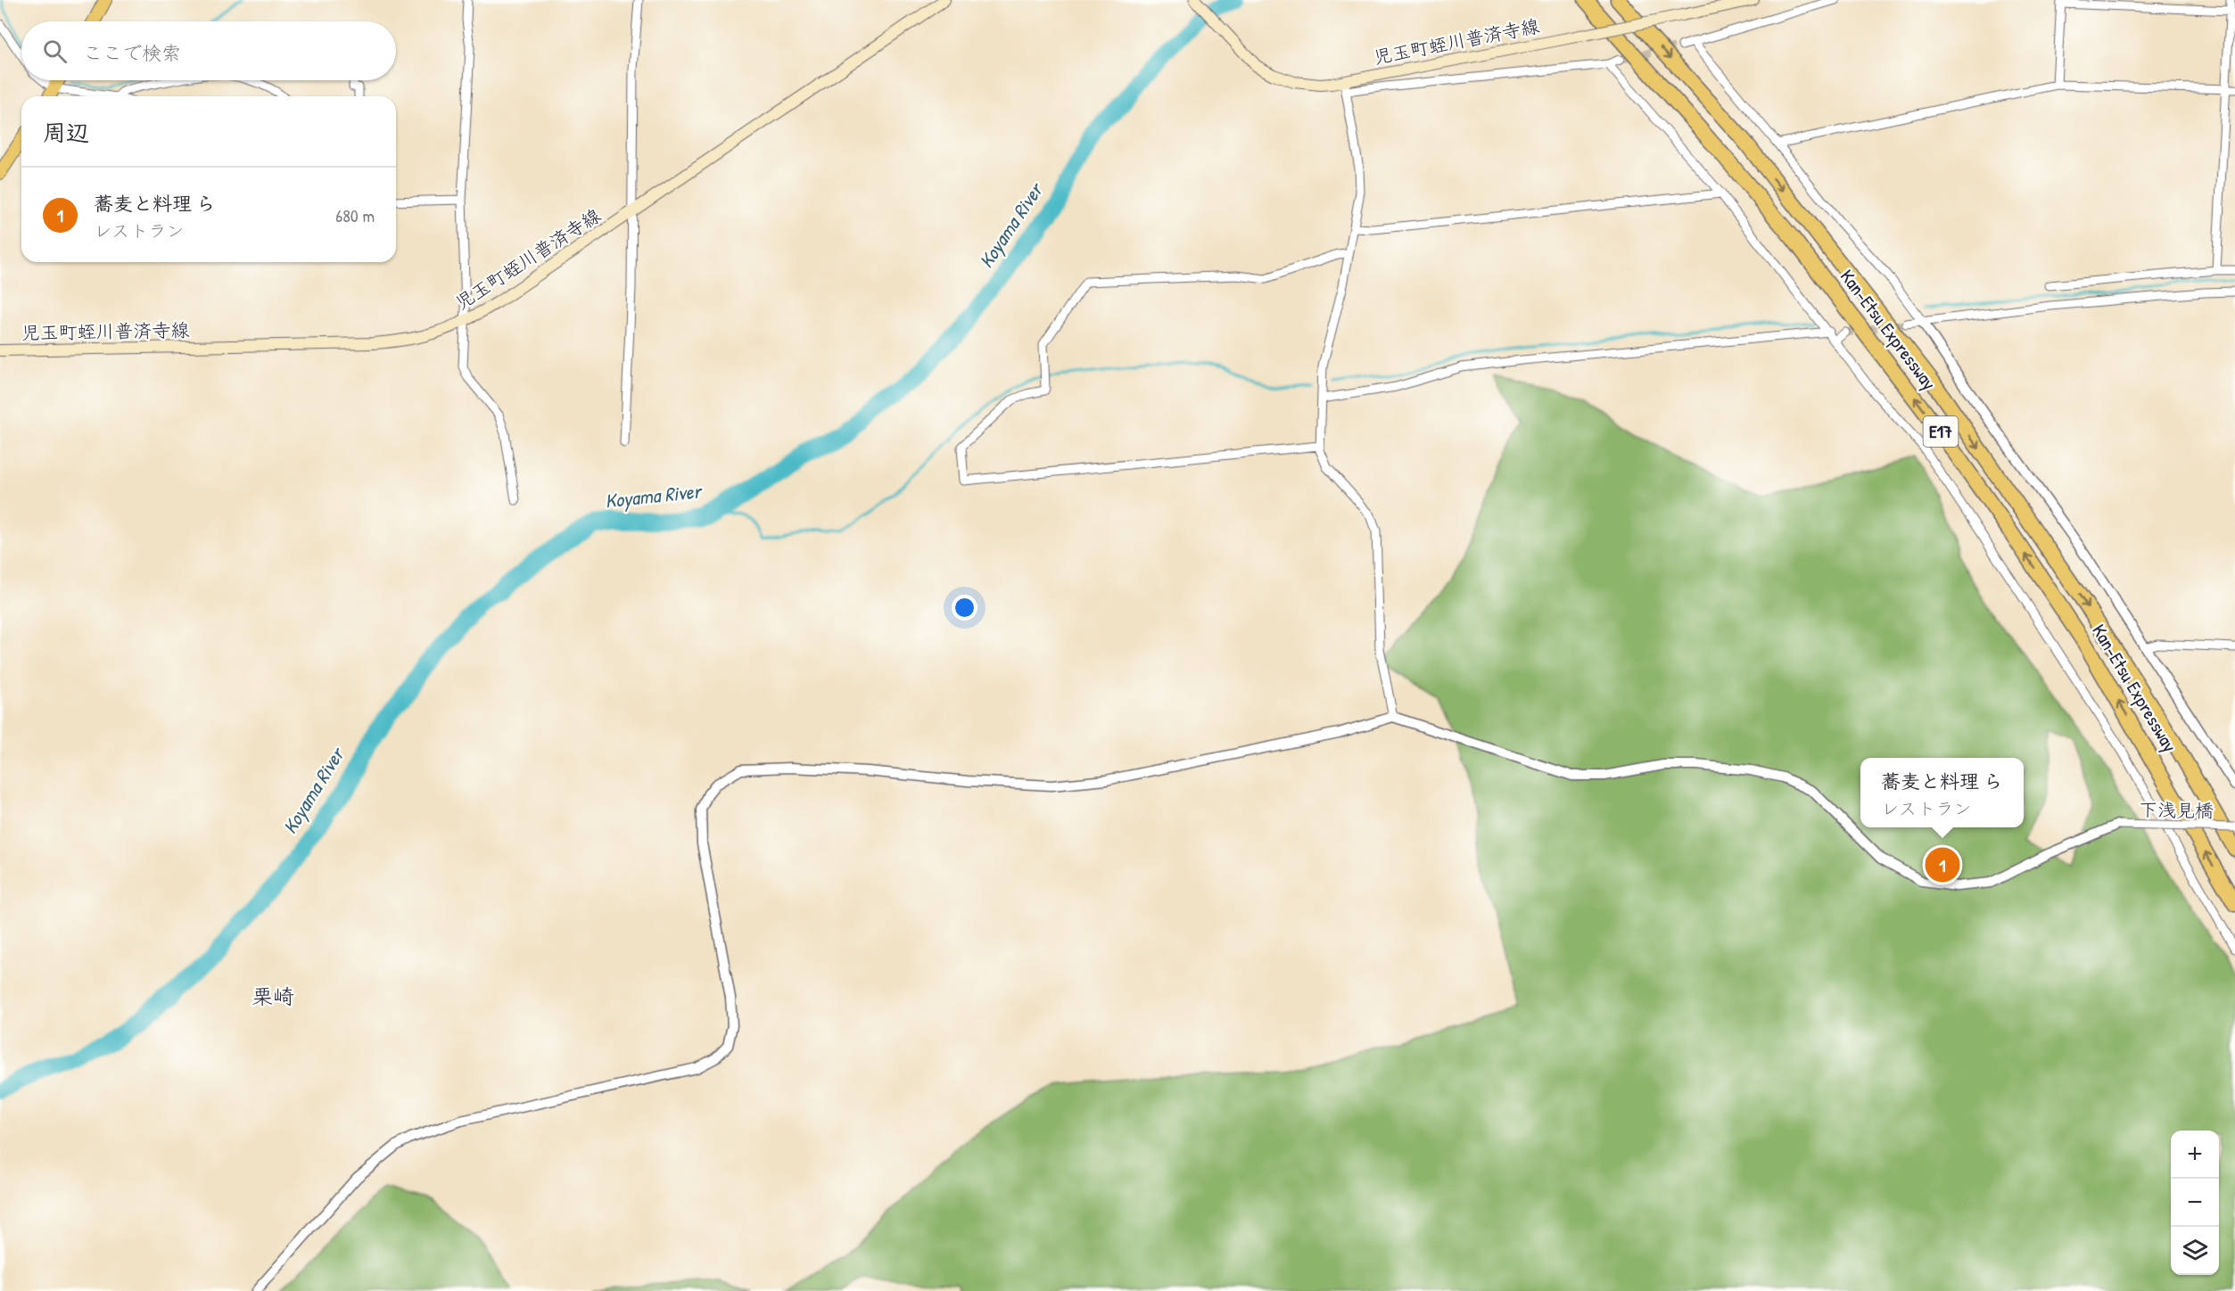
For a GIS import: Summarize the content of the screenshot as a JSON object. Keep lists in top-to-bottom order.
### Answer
{
  "streets": {
    "highway": ["Kan-Etsu Expressway", "E17"],
    "main road": ["児玉町蛭川普済寺線"],
    "street": ["下浅見橋"]
  },
  "districts": ["栗崎"],
  "water": ["Koyama River"],
  "page": {
    "search": "ここで検索",
    "heading": "周辺",
    "list": [
      {
        "mark": "1",
        "name": "蕎麦と料理 ら",
        "note": "レストラン",
        "value": "680 m"
      }
    ],
    "popup": ["蕎麦と料理 ら", "レストラン"],
    "pins": "1",
    "map_buttons": ["+", "−"]
  }
}
